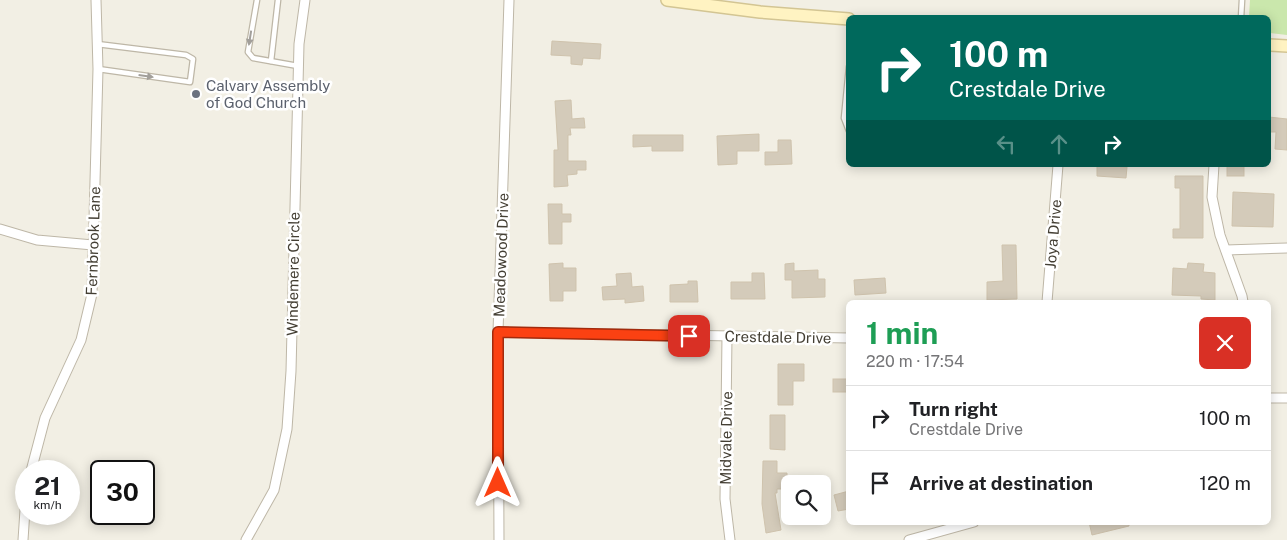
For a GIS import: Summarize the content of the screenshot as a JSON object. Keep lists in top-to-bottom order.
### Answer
{
  "streets": {
    "street": [
      "Joya Drive",
      "Fernbrook Lane",
      "Meadowood Drive",
      "Windemere Circle",
      "Crestdale Drive",
      "Midvale Drive"
    ]
  },
  "crossings": [
    ["Meadowood Drive", "Crestdale Drive"],
    ["Crestdale Drive", "Midvale Drive"]
  ],
  "places": ["Calvary Assembly of God Church"],
  "page": {
    "turn": ["100 m", "Crestdale Drive"],
    "heading": ["1 min", "220 m · 17:54"],
    "list": [
      {
        "name": "Turn right",
        "note": "Crestdale Drive",
        "value": "100 m"
      },
      {
        "name": "Arrive at destination",
        "value": "120 m"
      }
    ],
    "speed": "21 km/h",
    "limit": "30"
  }
}
